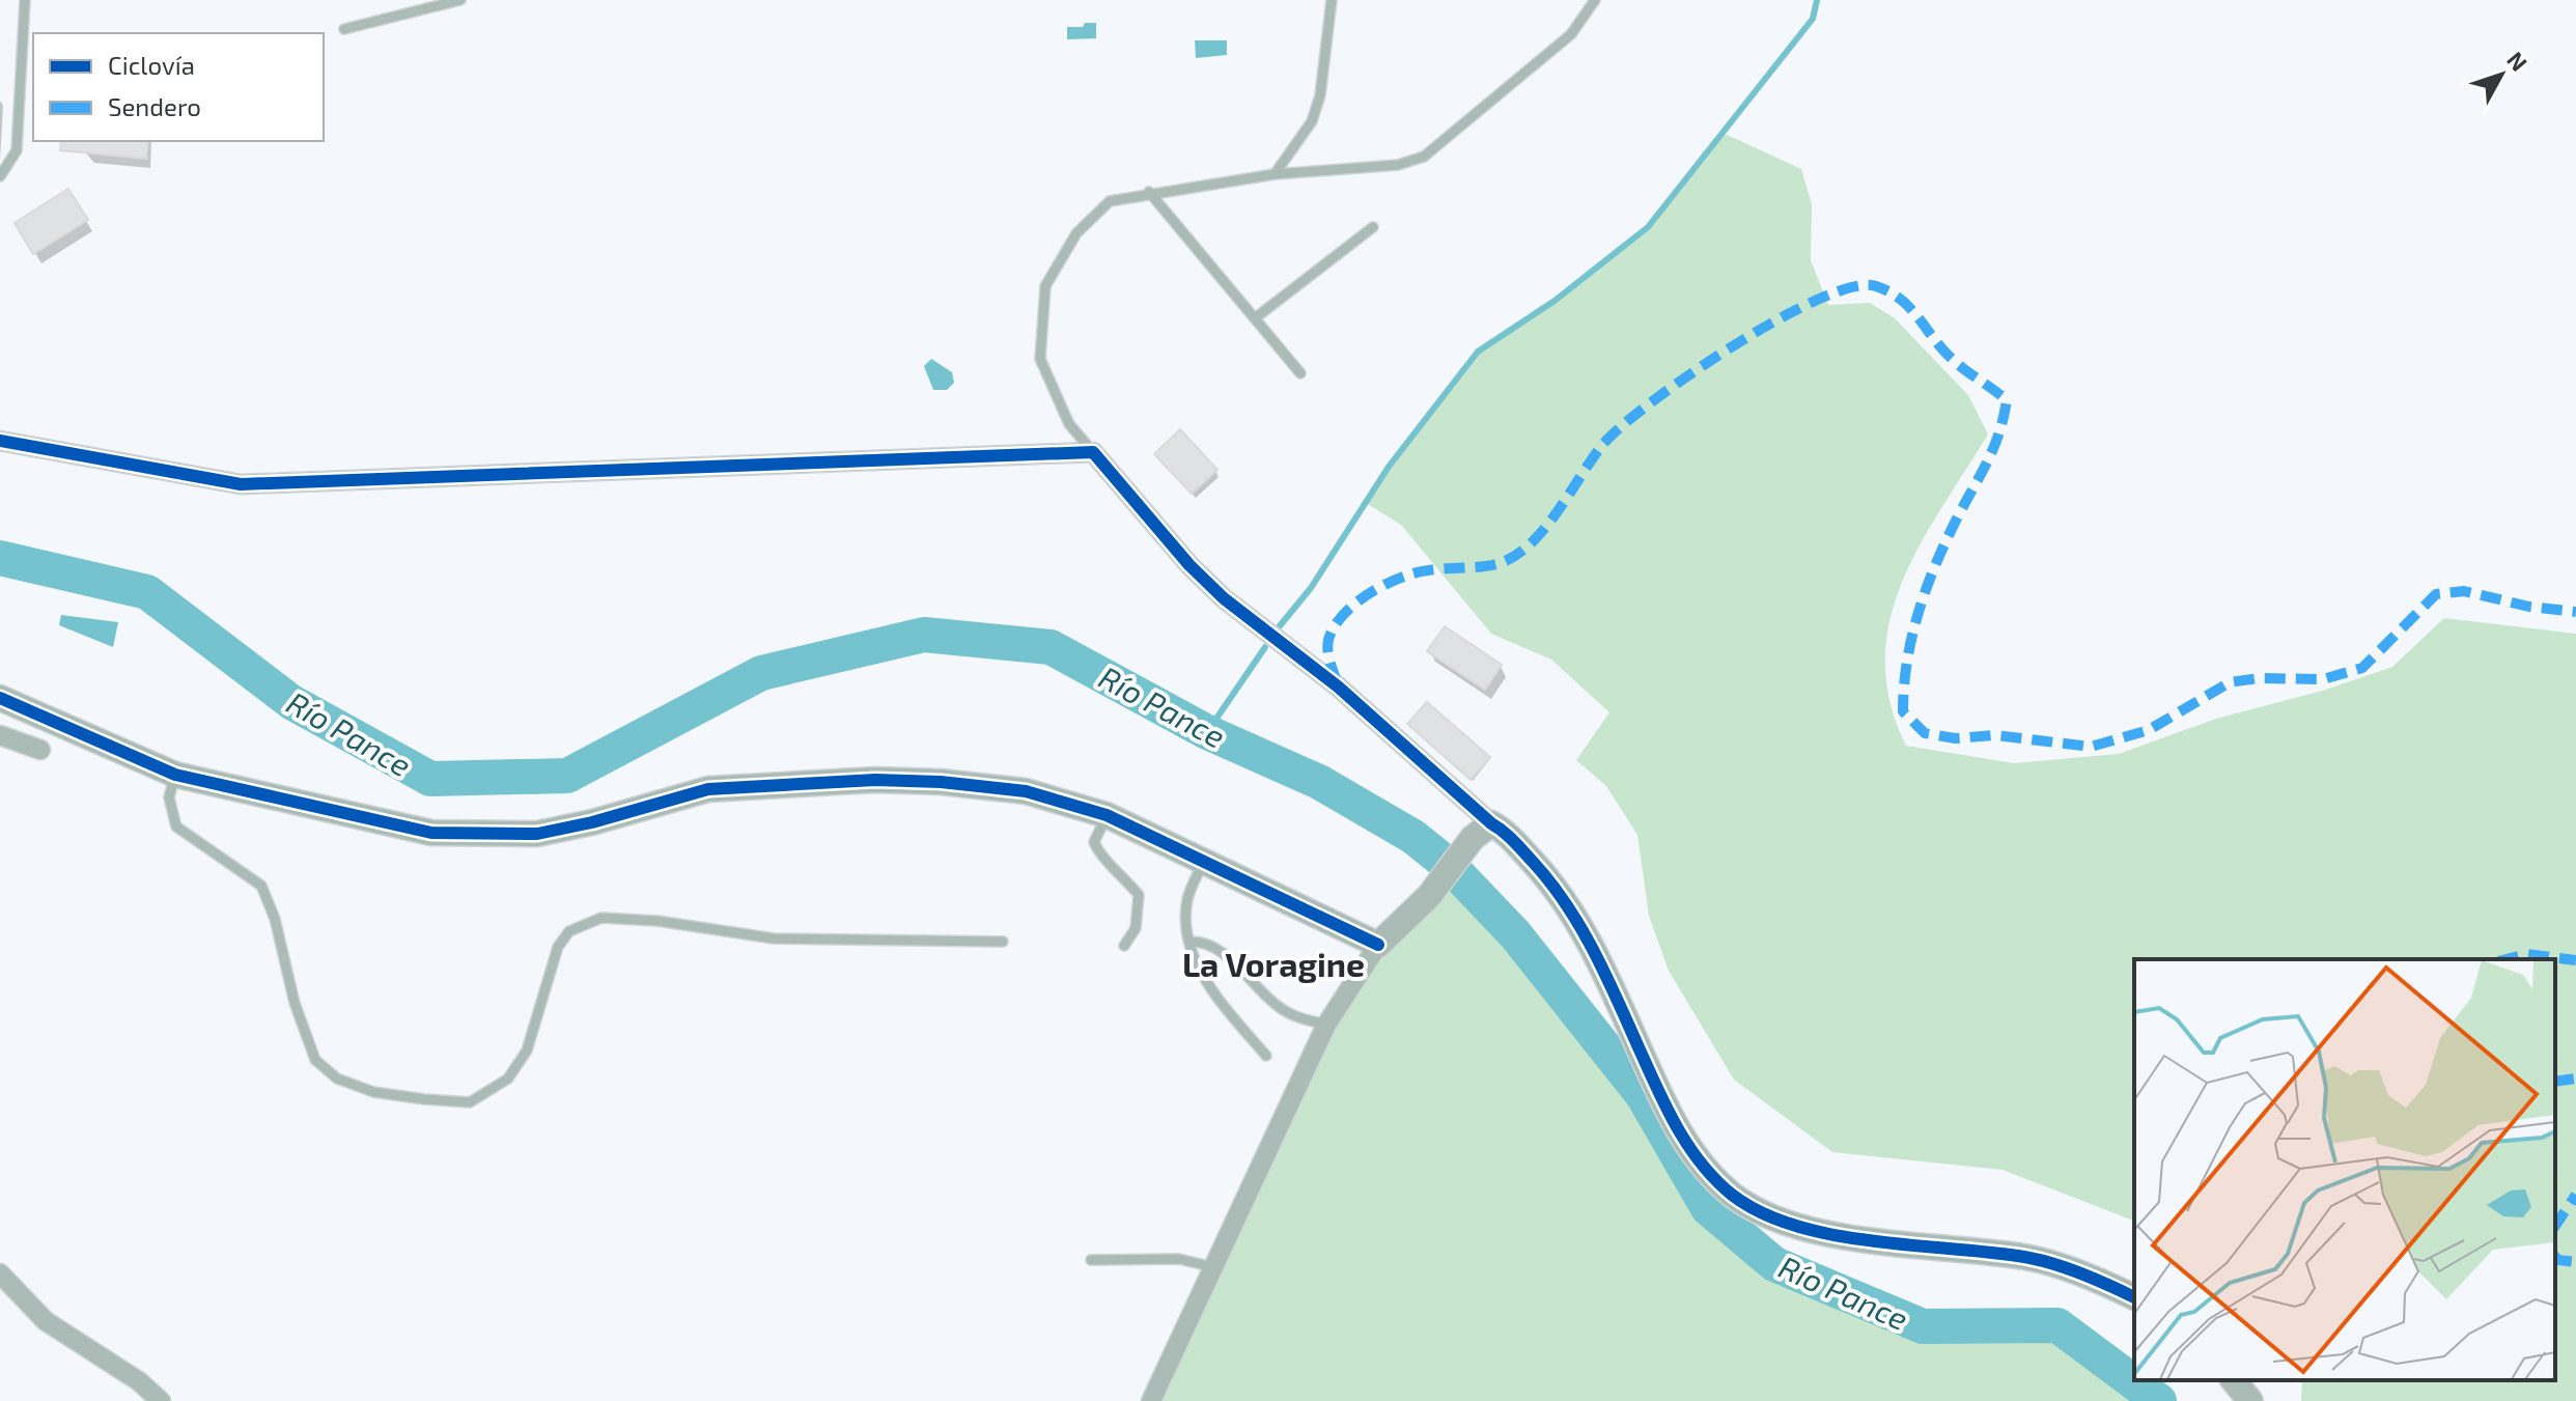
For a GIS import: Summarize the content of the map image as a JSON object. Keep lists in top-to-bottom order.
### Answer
{
  "districts": ["La Voragine"],
  "water": ["Río Pance"],
  "legend": ["Ciclovía", "Sendero"],
  "north": "top right"
}
